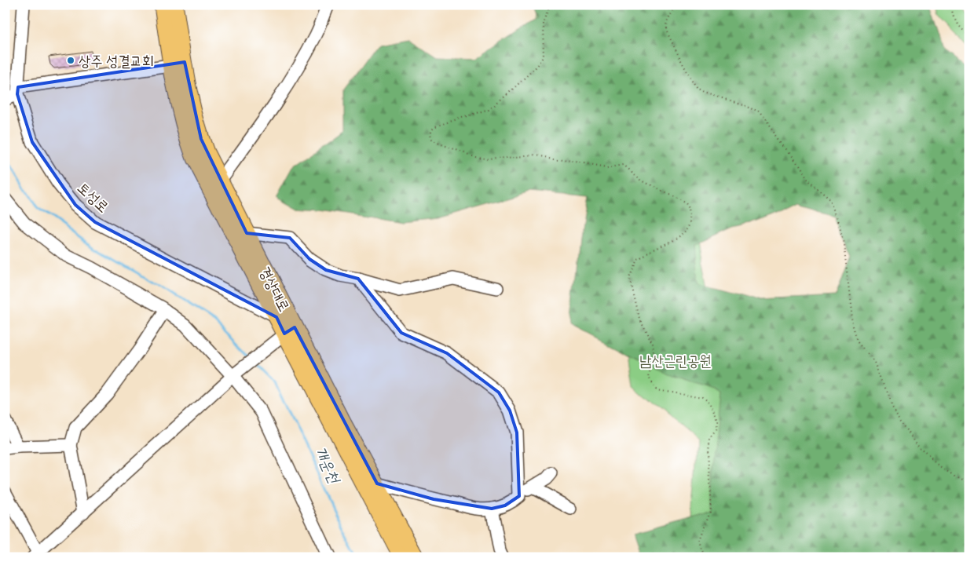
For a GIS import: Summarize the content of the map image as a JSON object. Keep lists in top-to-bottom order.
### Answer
{
  "streets": {
    "main road": ["경상대로"],
    "street": ["토성로"]
  },
  "crossings": [
    ["토성로", "경상대로"]
  ],
  "water": ["개운천"],
  "parks": ["남산근린공원"],
  "places": ["상주 성결교회"]
}
